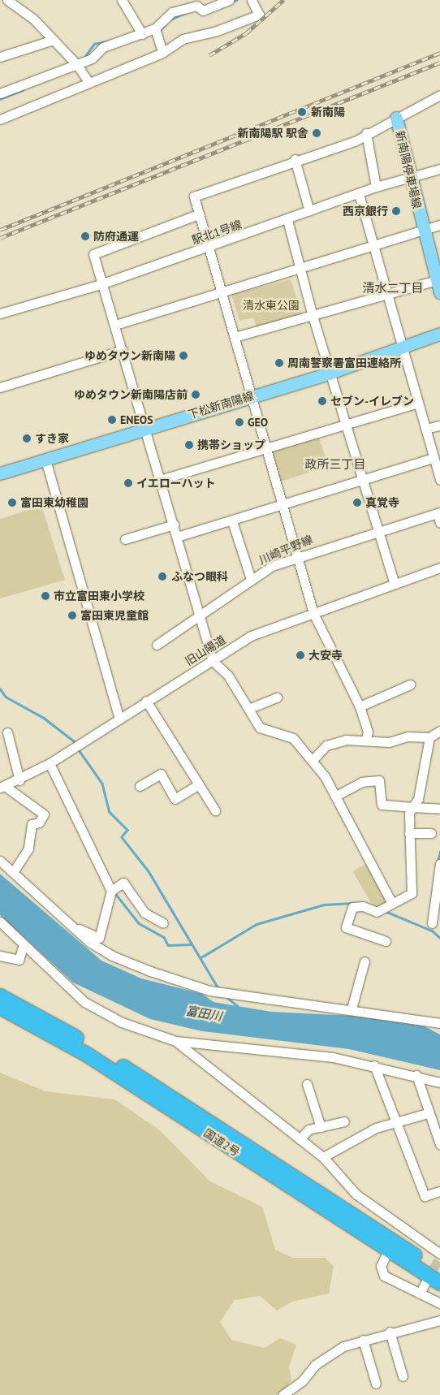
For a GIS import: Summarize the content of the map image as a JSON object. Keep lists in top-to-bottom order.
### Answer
{
  "streets": {
    "highway": ["国道2号"],
    "main road": ["新南陽停車場線", "下松新南陽線"],
    "street": ["駅北1号線", "川崎平野線", "旧山陽道"]
  },
  "crossings": [
    ["新南陽停車場線", "駅北1号線"]
  ],
  "districts": ["清水二丁目", "政所三丁目"],
  "water": ["富田川"],
  "parks": ["清水東公園"],
  "places": [
    "新南陽",
    "新南陽駅 駅舎",
    "西京銀行",
    "防府通運",
    "ゆめタウン新南陽",
    "周南警察署富田連絡所",
    "ゆめタウン新南陽店前",
    "セブン-イレブン",
    "ENEOS",
    "GEO",
    "すき家",
    "携帯ショップ",
    "イエローハット",
    "富田東幼稚園",
    "真覚寺",
    "ふなつ眼科",
    "市立富田東小学校",
    "富田東児童館",
    "大安寺"
  ]
}
